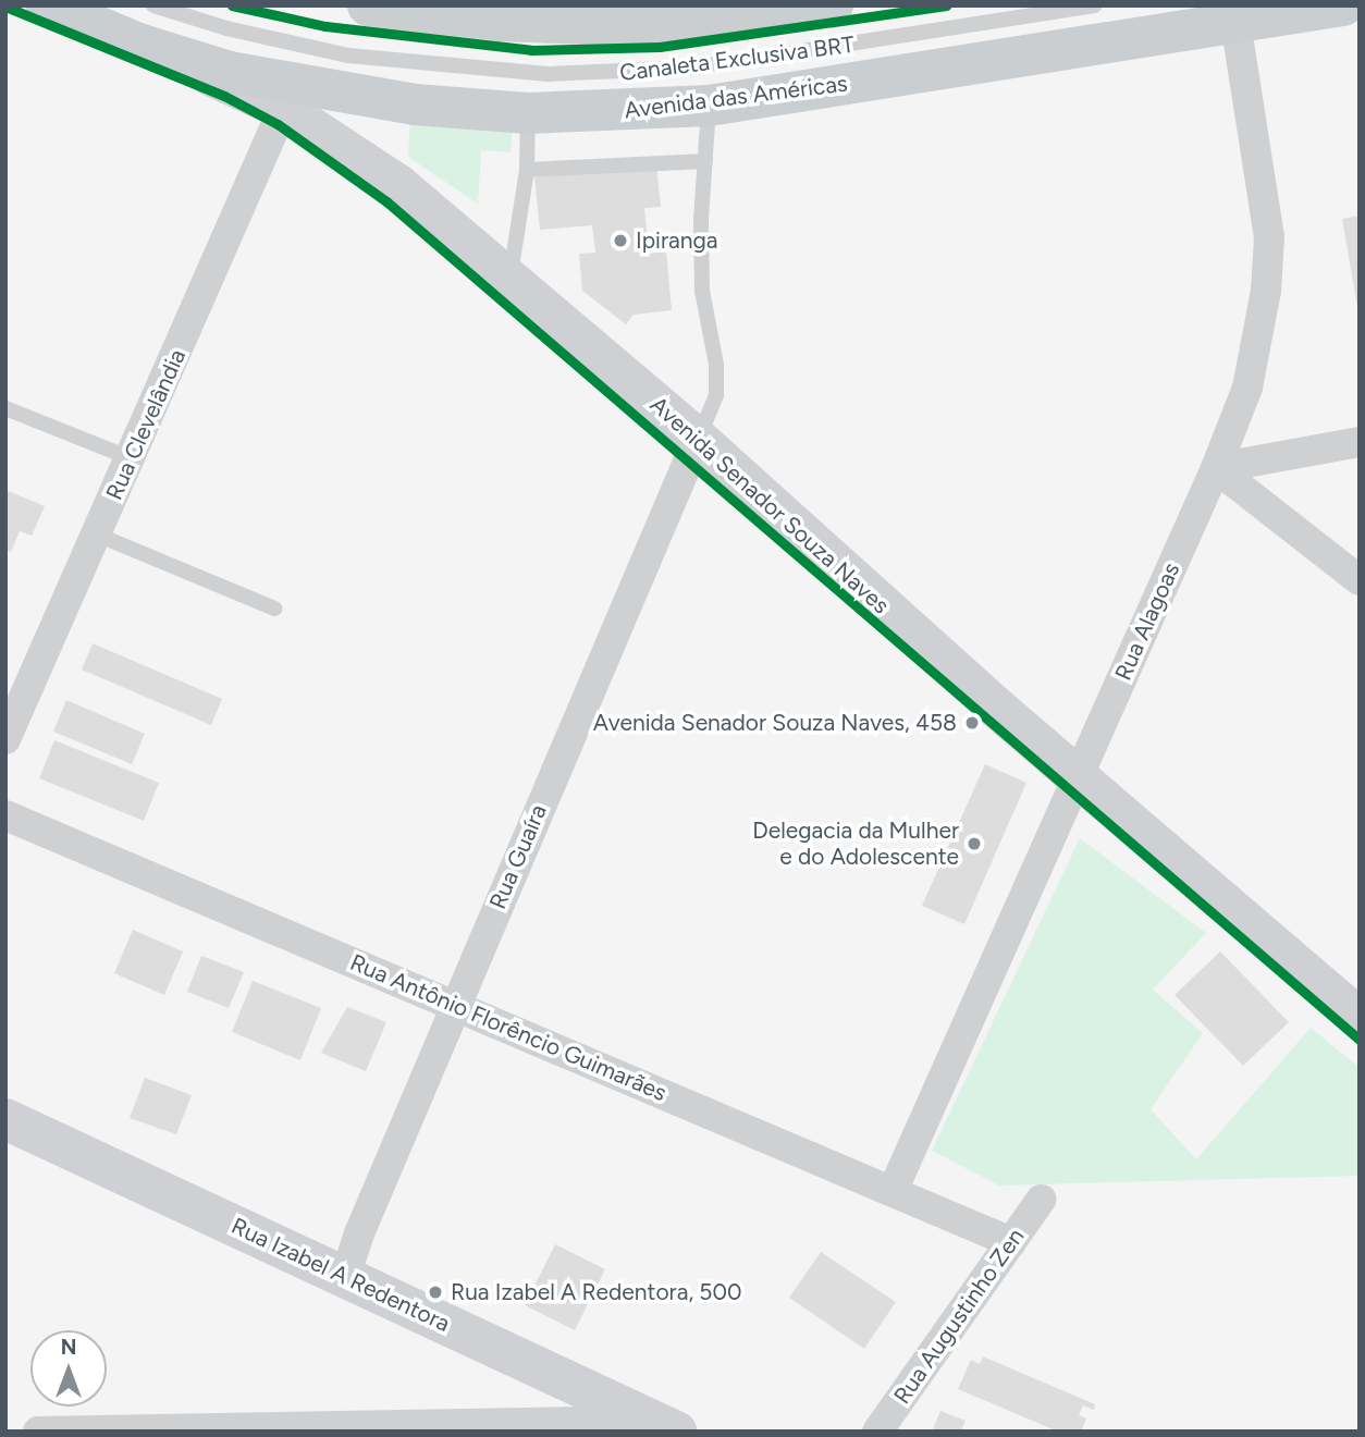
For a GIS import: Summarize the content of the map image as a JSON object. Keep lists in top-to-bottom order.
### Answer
{
  "streets": {
    "main road": ["Avenida das Américas", "Avenida Senador Souza Naves", "Rua Izabel A Redentora"],
    "street": [
      "Rua Clevelândia",
      "Rua Alagoas",
      "Rua Guaíra",
      "Rua Antônio Florêncio Guimarães",
      "Rua Augustinho Zen"
    ],
    "lane": ["Canaleta Exclusiva BRT"]
  },
  "crossings": [
    ["Avenida das Américas", "Avenida Senador Souza Naves"],
    ["Avenida das Américas", "Rua Alagoas"],
    ["Rua Clevelândia", "Avenida Senador Souza Naves"],
    ["Avenida Senador Souza Naves", "Rua Alagoas"],
    ["Avenida Senador Souza Naves", "Rua Guaíra"],
    ["Rua Alagoas", "Rua Antônio Florêncio Guimarães"],
    ["Rua Guaíra", "Rua Antônio Florêncio Guimarães"],
    ["Rua Guaíra", "Rua Izabel A Redentora"],
    ["Rua Antônio Florêncio Guimarães", "Rua Augustinho Zen"]
  ],
  "places": [
    "Ipiranga",
    "Avenida Senador Souza Naves, 458",
    "Delegacia da Mulher e do Adolescente",
    "Rua Izabel A Redentora, 500"
  ],
  "north": "top"
}
